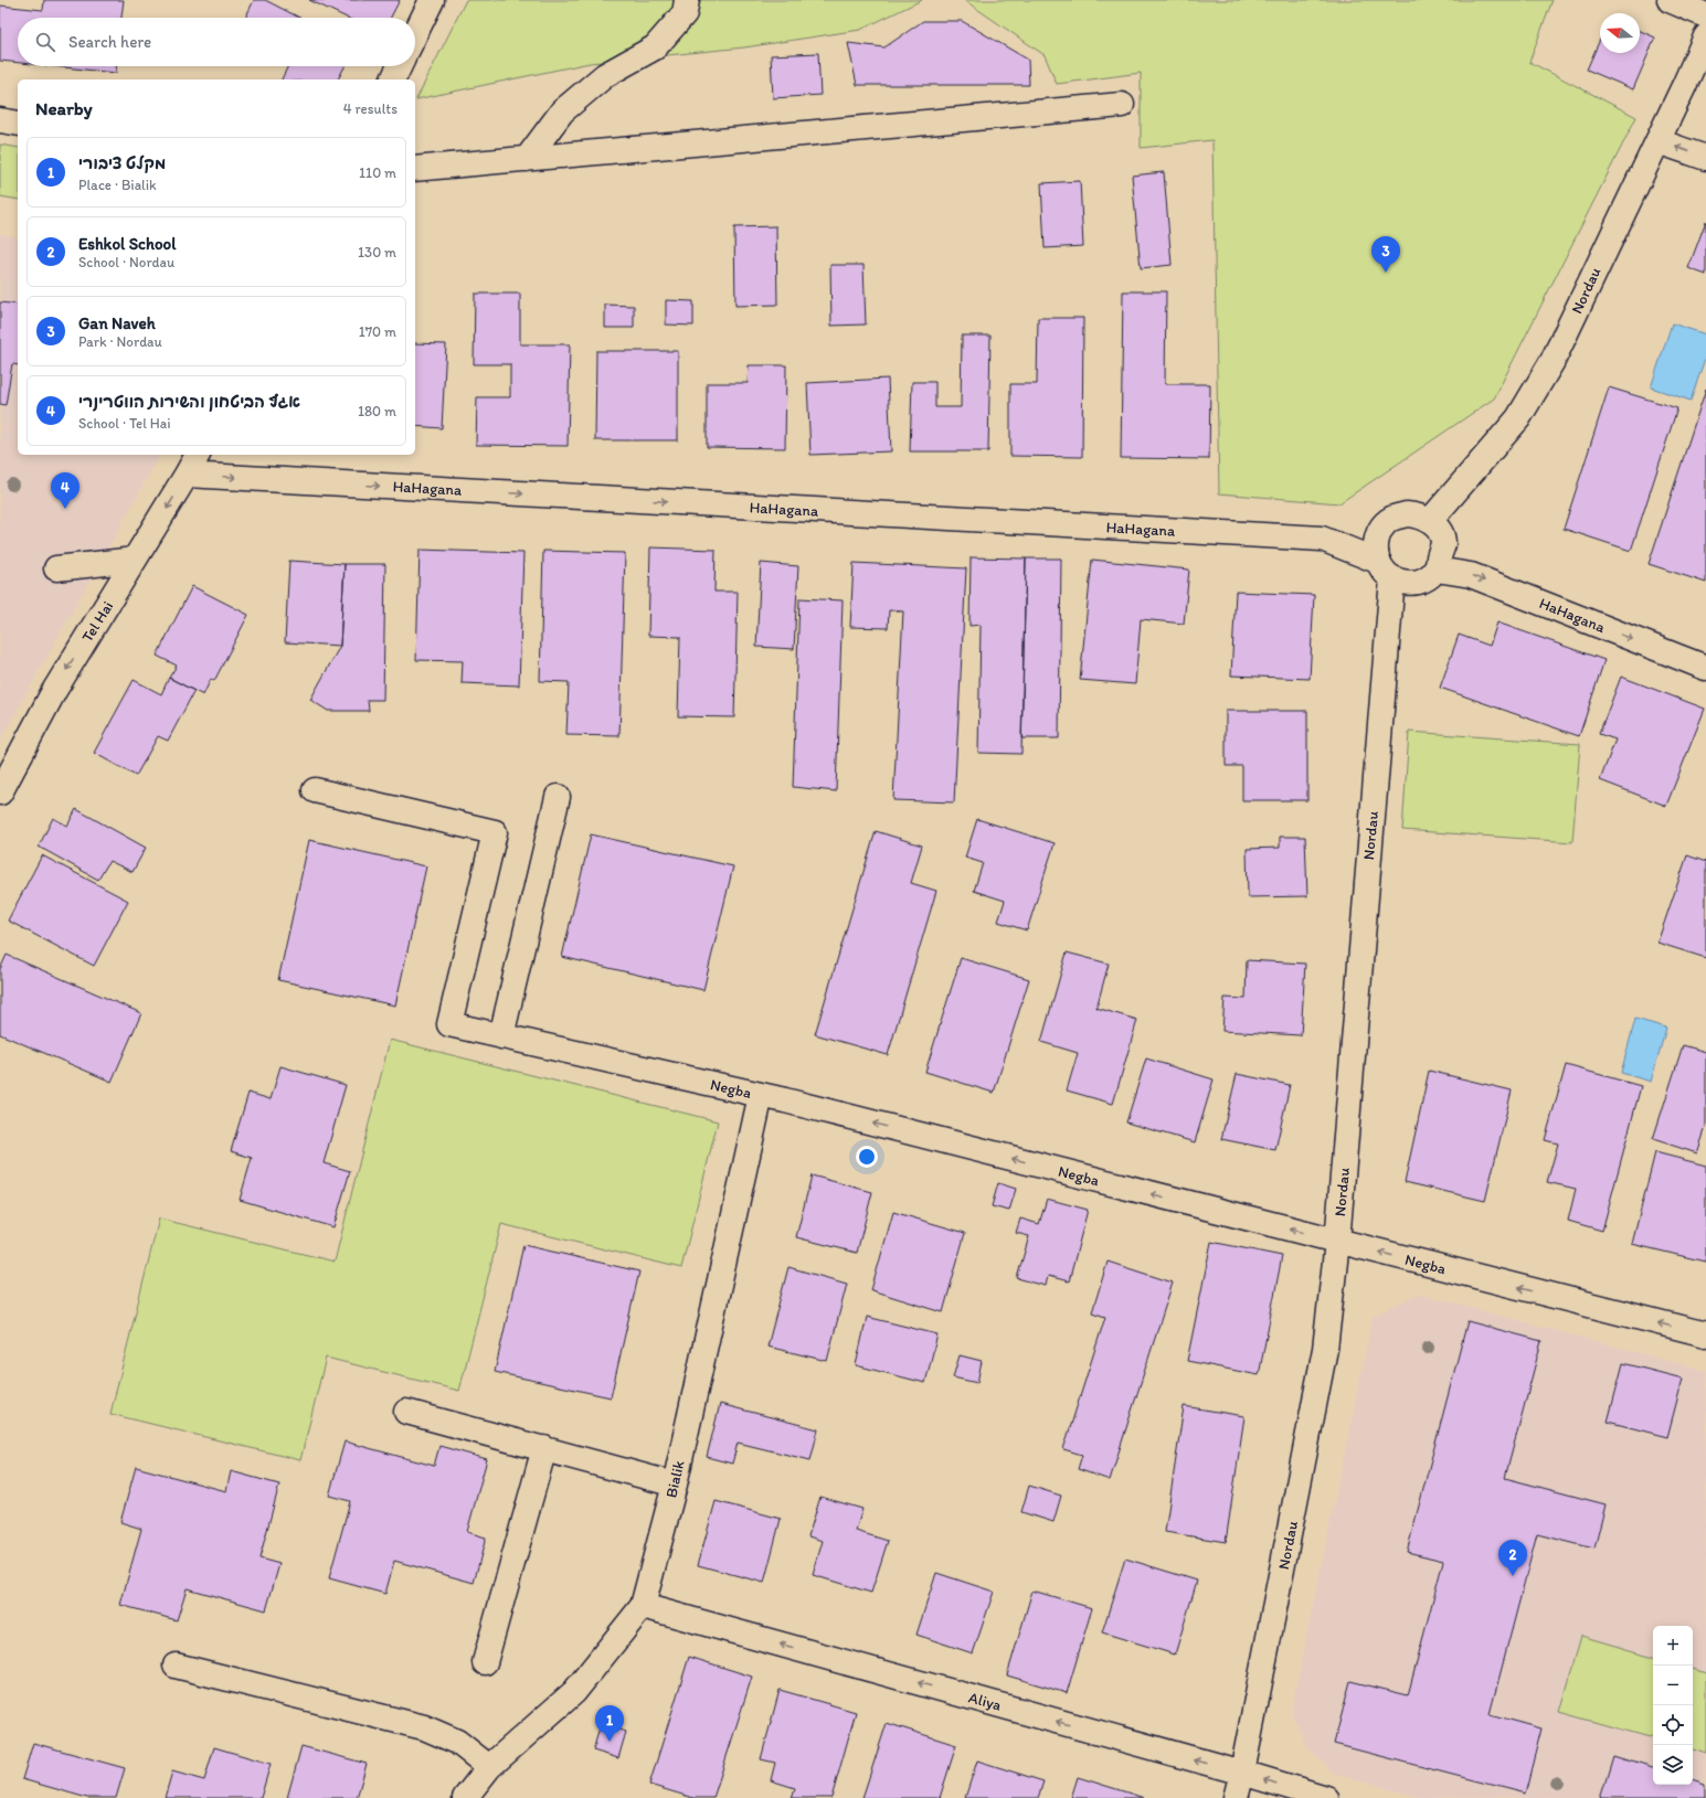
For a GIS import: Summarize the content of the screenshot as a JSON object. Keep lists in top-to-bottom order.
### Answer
{
  "streets": {
    "street": [
      "Nordau",
      "HaHagana",
      "Tel Hai",
      "Negba",
      "Bialik",
      "Aliya"
    ]
  },
  "crossings": [
    ["Nordau", "HaHagana"],
    ["Nordau", "Negba"],
    ["Nordau", "Aliya"],
    ["HaHagana", "Tel Hai"],
    ["Negba", "Bialik"],
    ["Bialik", "Aliya"]
  ],
  "one_way": [
    "HaHagana",
    "Tel Hai",
    "Negba",
    "Aliya"
  ],
  "north": "left",
  "page": {
    "search": "Search here",
    "heading": ["Nearby", "4 results"],
    "list": [
      {
        "mark": "1",
        "name": "מקלט ציבורי",
        "note": "Place · Bialik",
        "value": "110 m"
      },
      {
        "mark": "2",
        "name": "Eshkol School",
        "note": "School · Nordau",
        "value": "130 m"
      },
      {
        "mark": "3",
        "name": "Gan Naveh",
        "note": "Park · Nordau",
        "value": "170 m"
      },
      {
        "mark": "4",
        "name": "אגף הביטחון והשירות הווטרינרי",
        "note": "School · Tel Hai",
        "value": "180 m"
      }
    ],
    "pins": [
      "3",
      "4",
      "2",
      "1"
    ],
    "map_buttons": ["+", "−"]
  }
}
